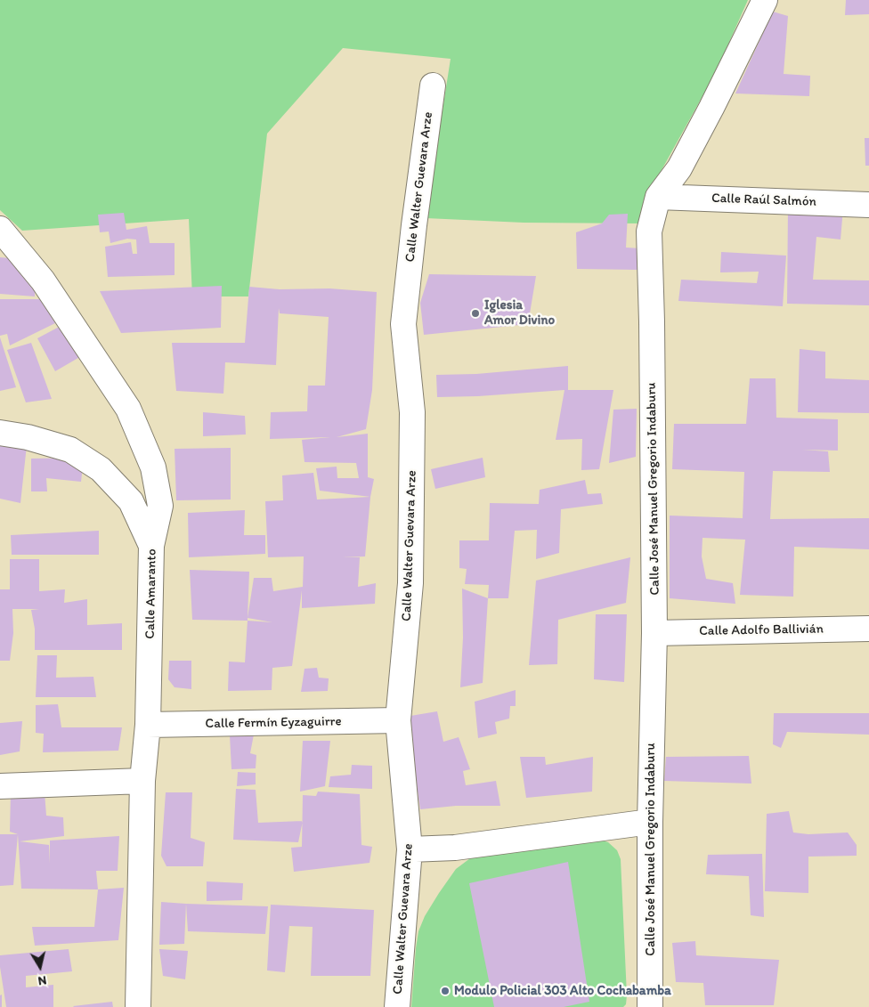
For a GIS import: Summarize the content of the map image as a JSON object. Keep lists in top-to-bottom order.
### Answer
{
  "streets": {
    "street": [
      "Calle Walter Guevara Arze",
      "Calle Raúl Salmón",
      "Calle José Manuel Gregorio Indaburu",
      "Calle Amaranto",
      "Calle Adolfo Ballivián",
      "Calle Fermín Eyzaguirre"
    ]
  },
  "crossings": [
    ["Calle Walter Guevara Arze", "Calle Fermín Eyzaguirre"],
    ["Calle Raúl Salmón", "Calle José Manuel Gregorio Indaburu"],
    ["Calle José Manuel Gregorio Indaburu", "Calle Adolfo Ballivián"],
    ["Calle Amaranto", "Calle Fermín Eyzaguirre"]
  ],
  "places": ["Iglesia Amor Divino", "Modulo Policial 303 Alto Cochabamba"],
  "north": "bottom"
}
